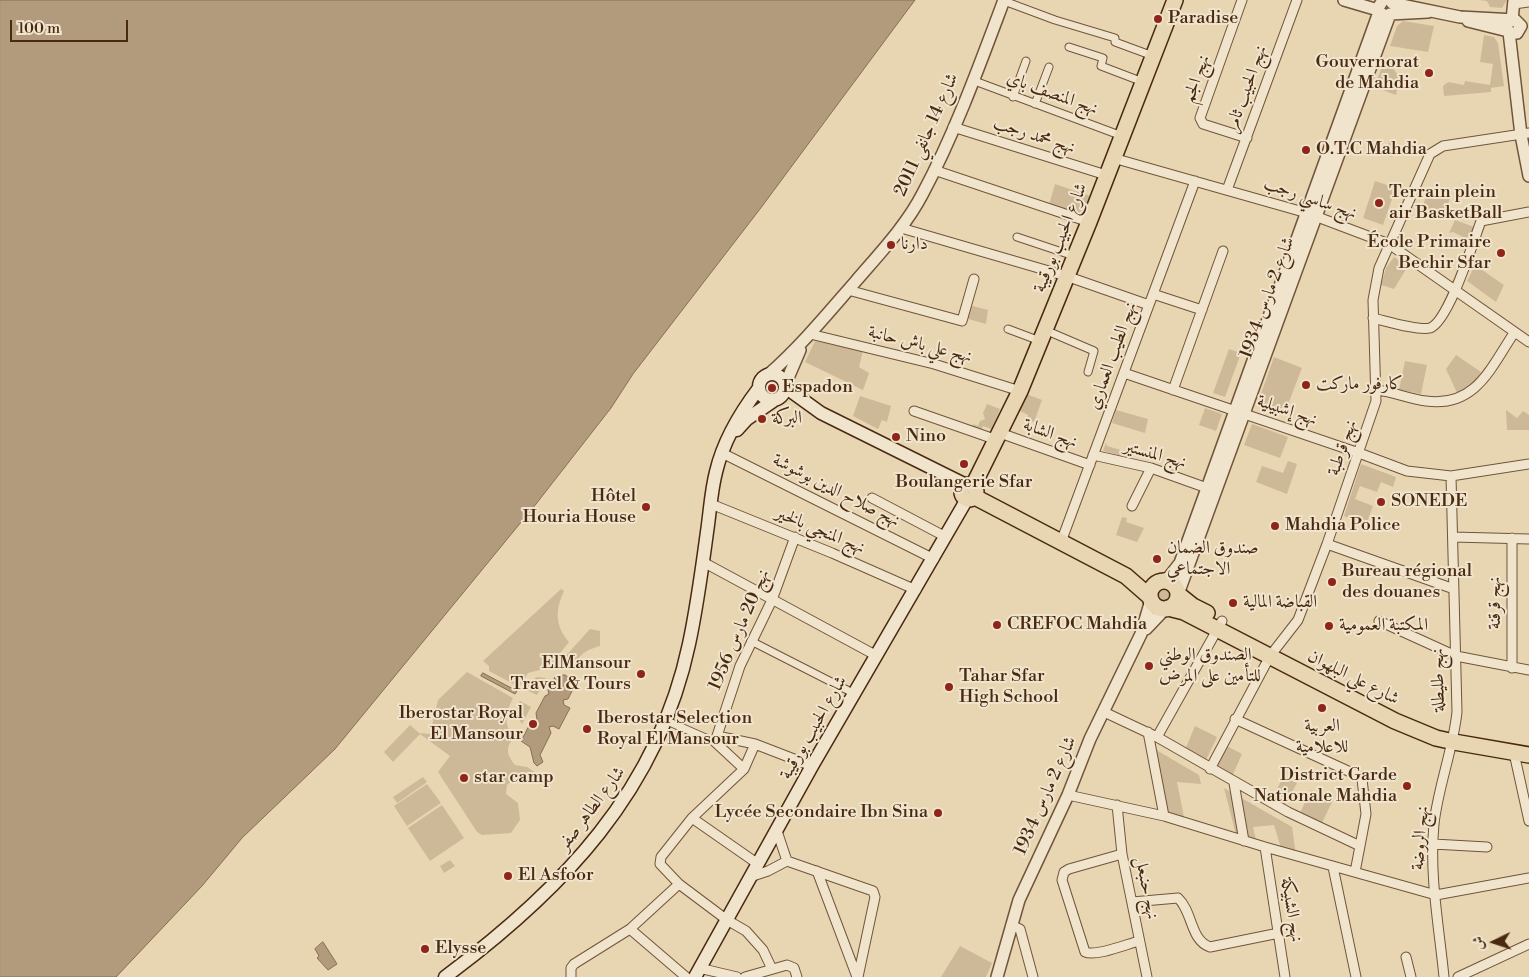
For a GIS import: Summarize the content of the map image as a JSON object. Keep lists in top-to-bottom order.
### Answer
{
  "streets": {
    "main road": ["شارع الحبيب بورقيبة", "شارع علي البلهوان", "شارع الطاهر صفر"],
    "street": [
      "نهج الجم",
      "نهج الحبيب ثامر",
      "نهج المنصف باي",
      "شارع 14 جانفي 2011",
      "نهج محمد رجب",
      "نهج ساسي رجب",
      "شارع 2 مارس 1934",
      "نهج علي باش حانبة",
      "نهج الطيب العماري",
      "نهج إشبيلية",
      "نهج الشابة",
      "نهج قرطبة",
      "نهج المنستير",
      "نهج صلاح الدين بوشوشة",
      "نهج المنجي بالخير",
      "نهج قرقنة",
      "نهج 20 مارس 1956",
      "نهج طليطلة",
      "نهج الروضة",
      "نهج حنبعل",
      "نهج الشبيكة"
    ]
  },
  "crossings": [
    ["نهج الجم", "نهج الحبيب ثامر"],
    ["نهج الحبيب ثامر", "نهج ساسي رجب"],
    ["نهج المنصف باي", "شارع 14 جانفي 2011"],
    ["نهج المنصف باي", "شارع الحبيب بورقيبة"],
    ["شارع 14 جانفي 2011", "نهج محمد رجب"],
    ["شارع 14 جانفي 2011", "نهج علي باش حانبة"],
    ["شارع 14 جانفي 2011", "شارع الطاهر صفر"],
    ["نهج محمد رجب", "شارع الحبيب بورقيبة"],
    ["نهج ساسي رجب", "شارع الحبيب بورقيبة"],
    ["نهج ساسي رجب", "شارع 2 مارس 1934"],
    ["نهج ساسي رجب", "نهج الطيب العماري"],
    ["نهج ساسي رجب", "نهج قرطبة"],
    ["شارع الحبيب بورقيبة", "نهج علي باش حانبة"],
    ["شارع الحبيب بورقيبة", "نهج الشابة"],
    ["شارع الحبيب بورقيبة", "نهج صلاح الدين بوشوشة"],
    ["شارع الحبيب بورقيبة", "نهج المنجي بالخير"],
    ["شارع 2 مارس 1934", "نهج إشبيلية"],
    ["شارع 2 مارس 1934", "نهج المنستير"],
    ["شارع 2 مارس 1934", "شارع علي البلهوان"],
    ["نهج الطيب العماري", "نهج إشبيلية"],
    ["نهج الطيب العماري", "نهج الشابة"],
    ["نهج الطيب العماري", "نهج المنستير"],
    ["نهج إشبيلية", "نهج قرطبة"],
    ["نهج إشبيلية", "نهج طليطلة"],
    ["نهج قرطبة", "شارع علي البلهوان"],
    ["نهج صلاح الدين بوشوشة", "شارع الطاهر صفر"],
    ["نهج المنجي بالخير", "نهج 20 مارس 1956"],
    ["نهج المنجي بالخير", "شارع الطاهر صفر"],
    ["شارع علي البلهوان", "نهج طليطلة"],
    ["شارع علي البلهوان", "نهج الروضة"],
    ["نهج طليطلة", "نهج الروضة"]
  ],
  "places": [
    "Paradise",
    "Gouvernorat de Mahdia",
    "O.T.C Mahdia",
    "Terrain plein air BasketBall",
    "دارنا",
    "École Primaire Bechir Sfar",
    "كارفور ماركت",
    "Espadon",
    "البركة",
    "Nino",
    "Boulangerie Sfar",
    "SONEDE",
    "Hôtel Houria House",
    "Mahdia Police",
    "صندوق الضمان الاجتماعي",
    "Bureau régional des douanes",
    "القباضة المالية",
    "CREFOC Mahdia",
    "المكتبة العمومية",
    "الصندوق الوطني للتأمين على المرض",
    "ElMansour Travel & Tours",
    "Tahar Sfar High School",
    "العربية للاعلامية",
    "Iberostar Royal El Mansour",
    "Iberostar Selection Royal El Mansour",
    "star camp",
    "District Garde Nationale Mahdia",
    "Lycée Secondaire Ibn Sina",
    "El Asfoor",
    "Elysse"
  ],
  "scale_bar": "100 m",
  "north": "left"
}
